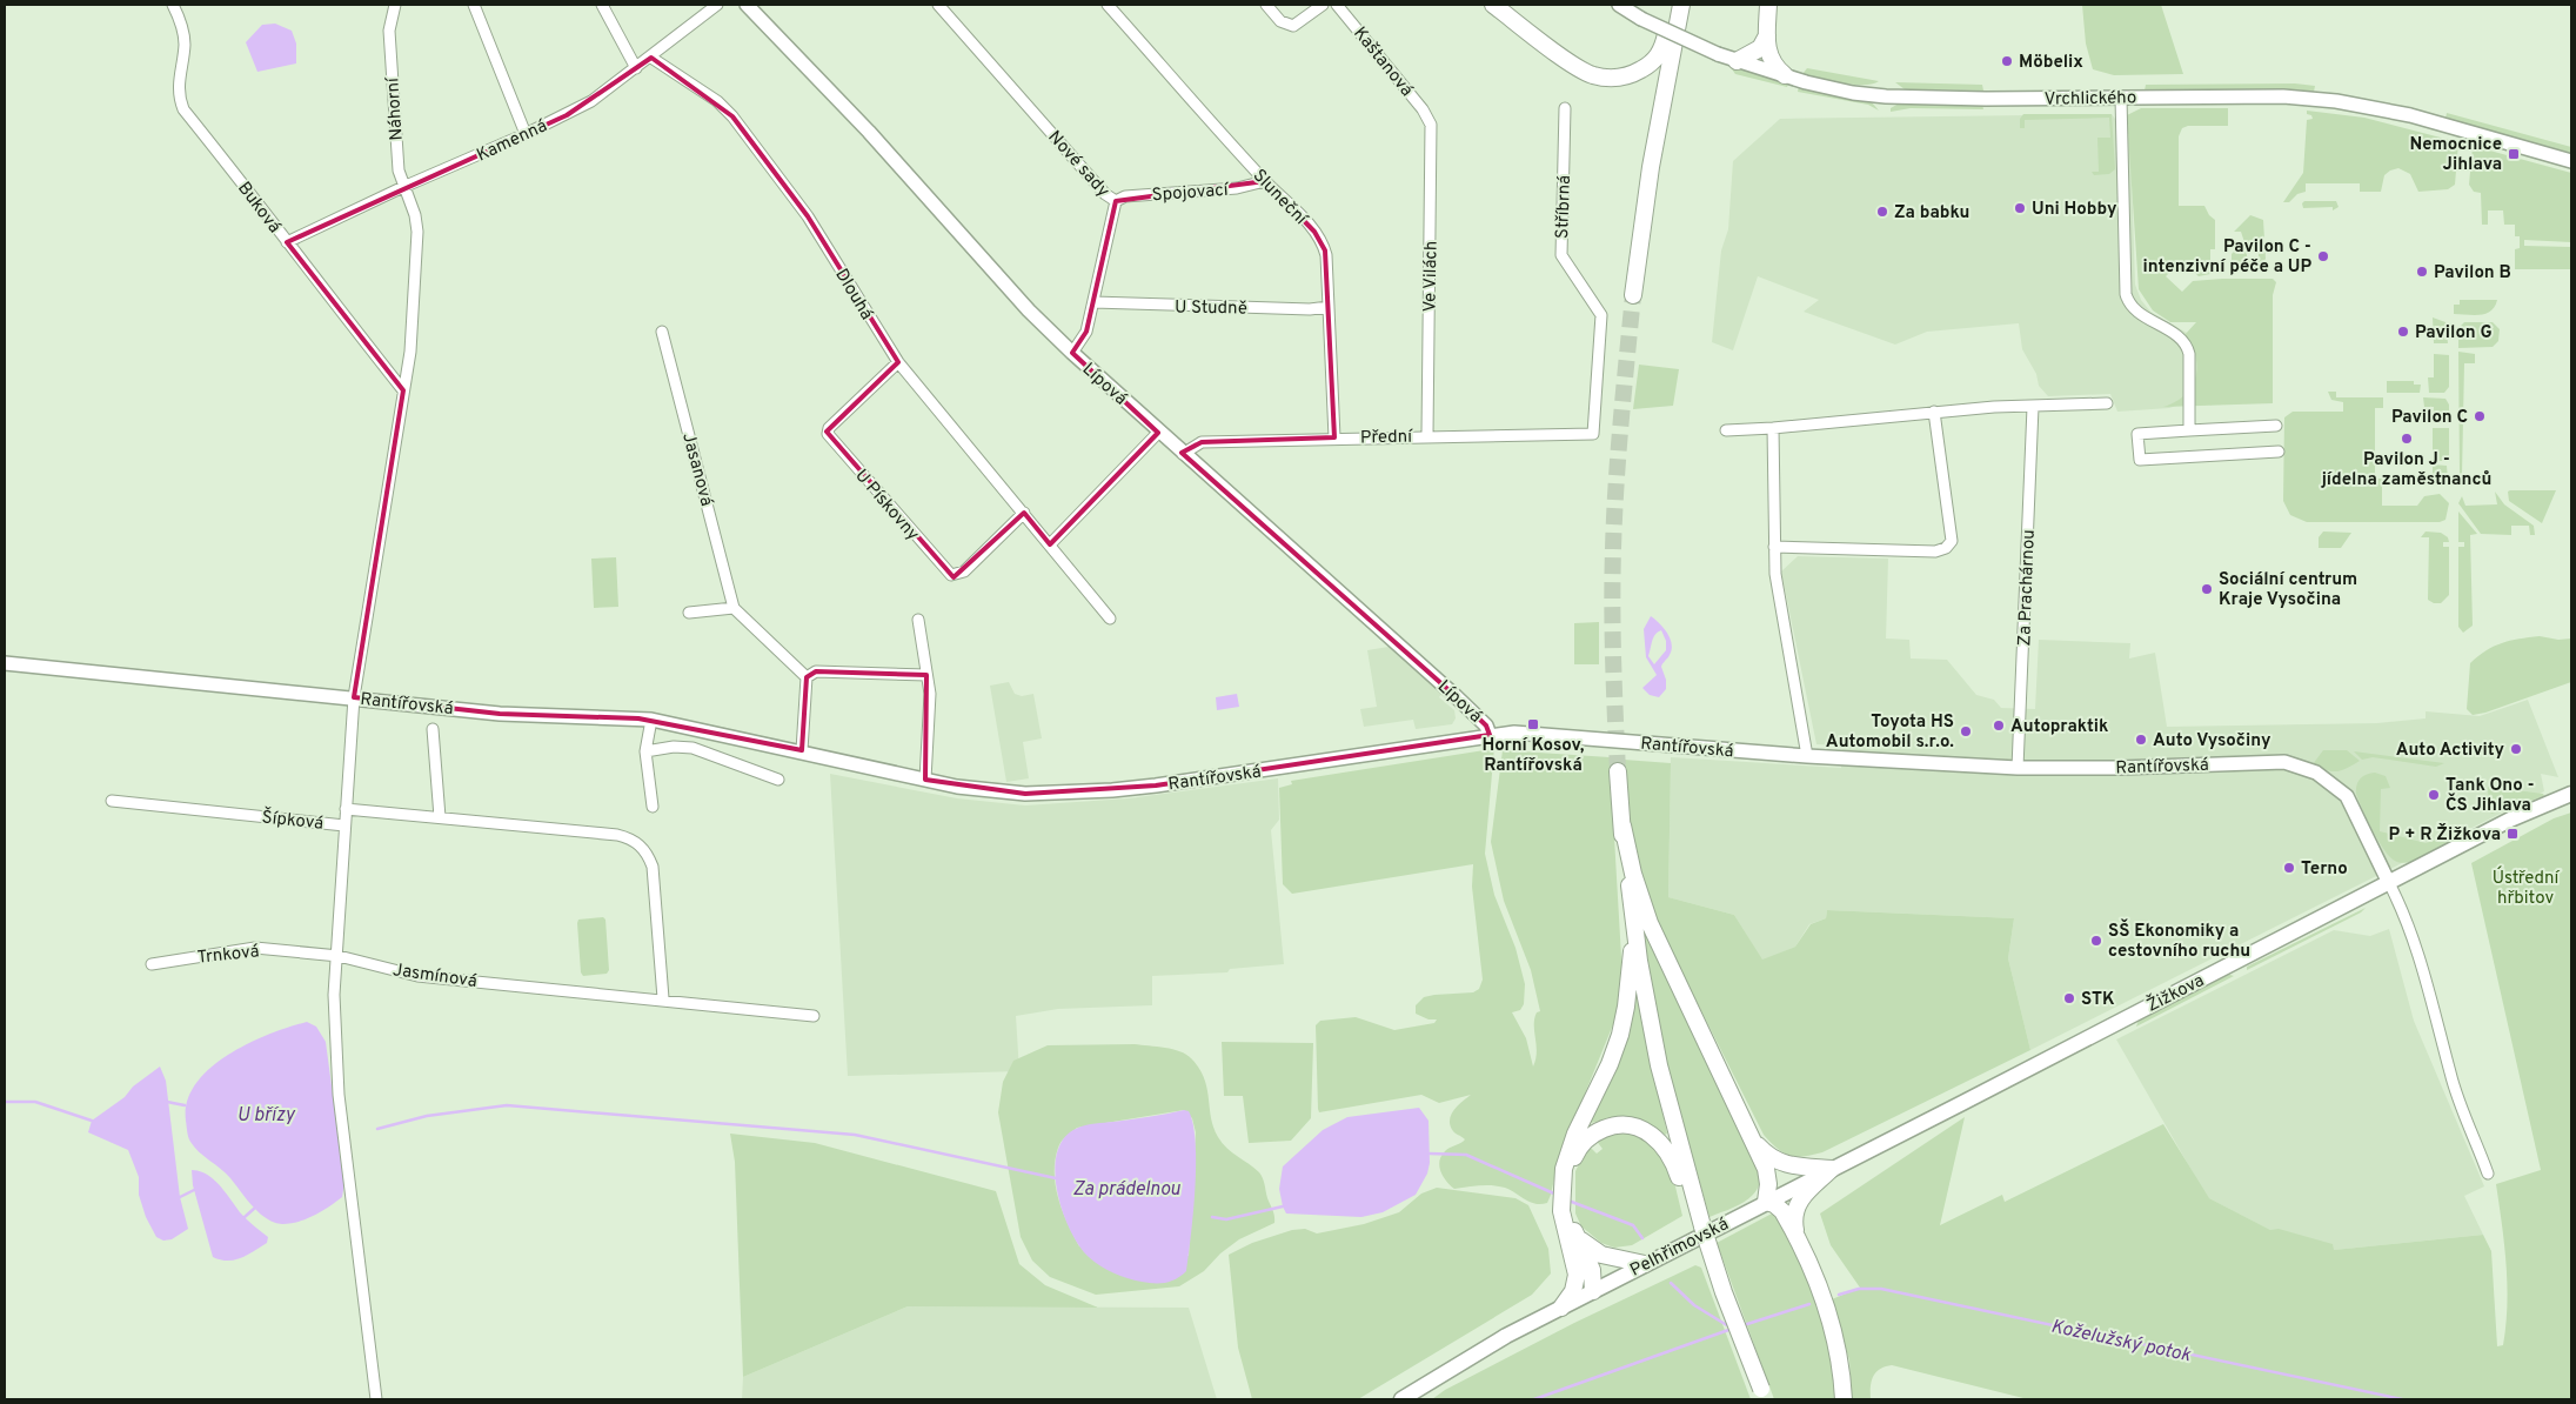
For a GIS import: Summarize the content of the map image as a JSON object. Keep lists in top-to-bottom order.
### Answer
{
  "streets": {
    "main road": ["Žižkova", "Pelhřimovská"],
    "street": [
      "Kaštanová",
      "Vrchlického",
      "Náhorní",
      "Kamenná",
      "Nové sady",
      "Spojovací",
      "Sluneční",
      "Buková",
      "Stříbrná",
      "Ve Vilách",
      "Dlouhá",
      "U Studně",
      "Lípová",
      "Přední",
      "Jasanová",
      "U Pískovny",
      "Za Prachárnou",
      "Rantířovská",
      "Šípková",
      "Trnková",
      "Jasmínová"
    ]
  },
  "crossings": [
    ["Kaštanová", "Ve Vilách"],
    ["Náhorní", "Kamenná"],
    ["Náhorní", "Buková"],
    ["Náhorní", "Šípková"],
    ["Kamenná", "Buková"],
    ["Kamenná", "Dlouhá"],
    ["Nové sady", "Spojovací"],
    ["Nové sady", "U Studně"],
    ["Nové sady", "Lípová"],
    ["Spojovací", "Sluneční"],
    ["Sluneční", "U Studně"],
    ["Sluneční", "Přední"],
    ["Buková", "Šípková"],
    ["Stříbrná", "Přední"],
    ["Ve Vilách", "Přední"],
    ["Dlouhá", "U Pískovny"],
    ["Lípová", "Přední"],
    ["Lípová", "Rantířovská"],
    ["Za Prachárnou", "Rantířovská"],
    ["Rantířovská", "Šípková"],
    ["Rantířovská", "Žižkova"],
    ["Trnková", "Jasmínová"],
    ["Žižkova", "Pelhřimovská"]
  ],
  "water": ["U břízy", "Za prádelnou", "Koželužský potok"],
  "parks": ["Ústřední hřbitov"],
  "places": {
    "other": [
      "Möbelix",
      "Uni Hobby",
      "Za babku",
      "Pavilon C - intenzivní péče a UP",
      "Pavilon B",
      "Pavilon G",
      "Pavilon C",
      "Pavilon J - jídelna zaměstnanců",
      "Sociální centrum Kraje Vysočina",
      "Autopraktik",
      "Toyota HS Automobil s.r.o.",
      "Auto Vysočiny",
      "Auto Activity",
      "Tank Ono - ČS Jihlava",
      "Terno",
      "SŠ Ekonomiky a cestovního ruchu",
      "STK"
    ],
    "transit": ["Nemocnice Jihlava", "Horní Kosov, Rantířovská", "P + R Žižkova"]
  }
}
